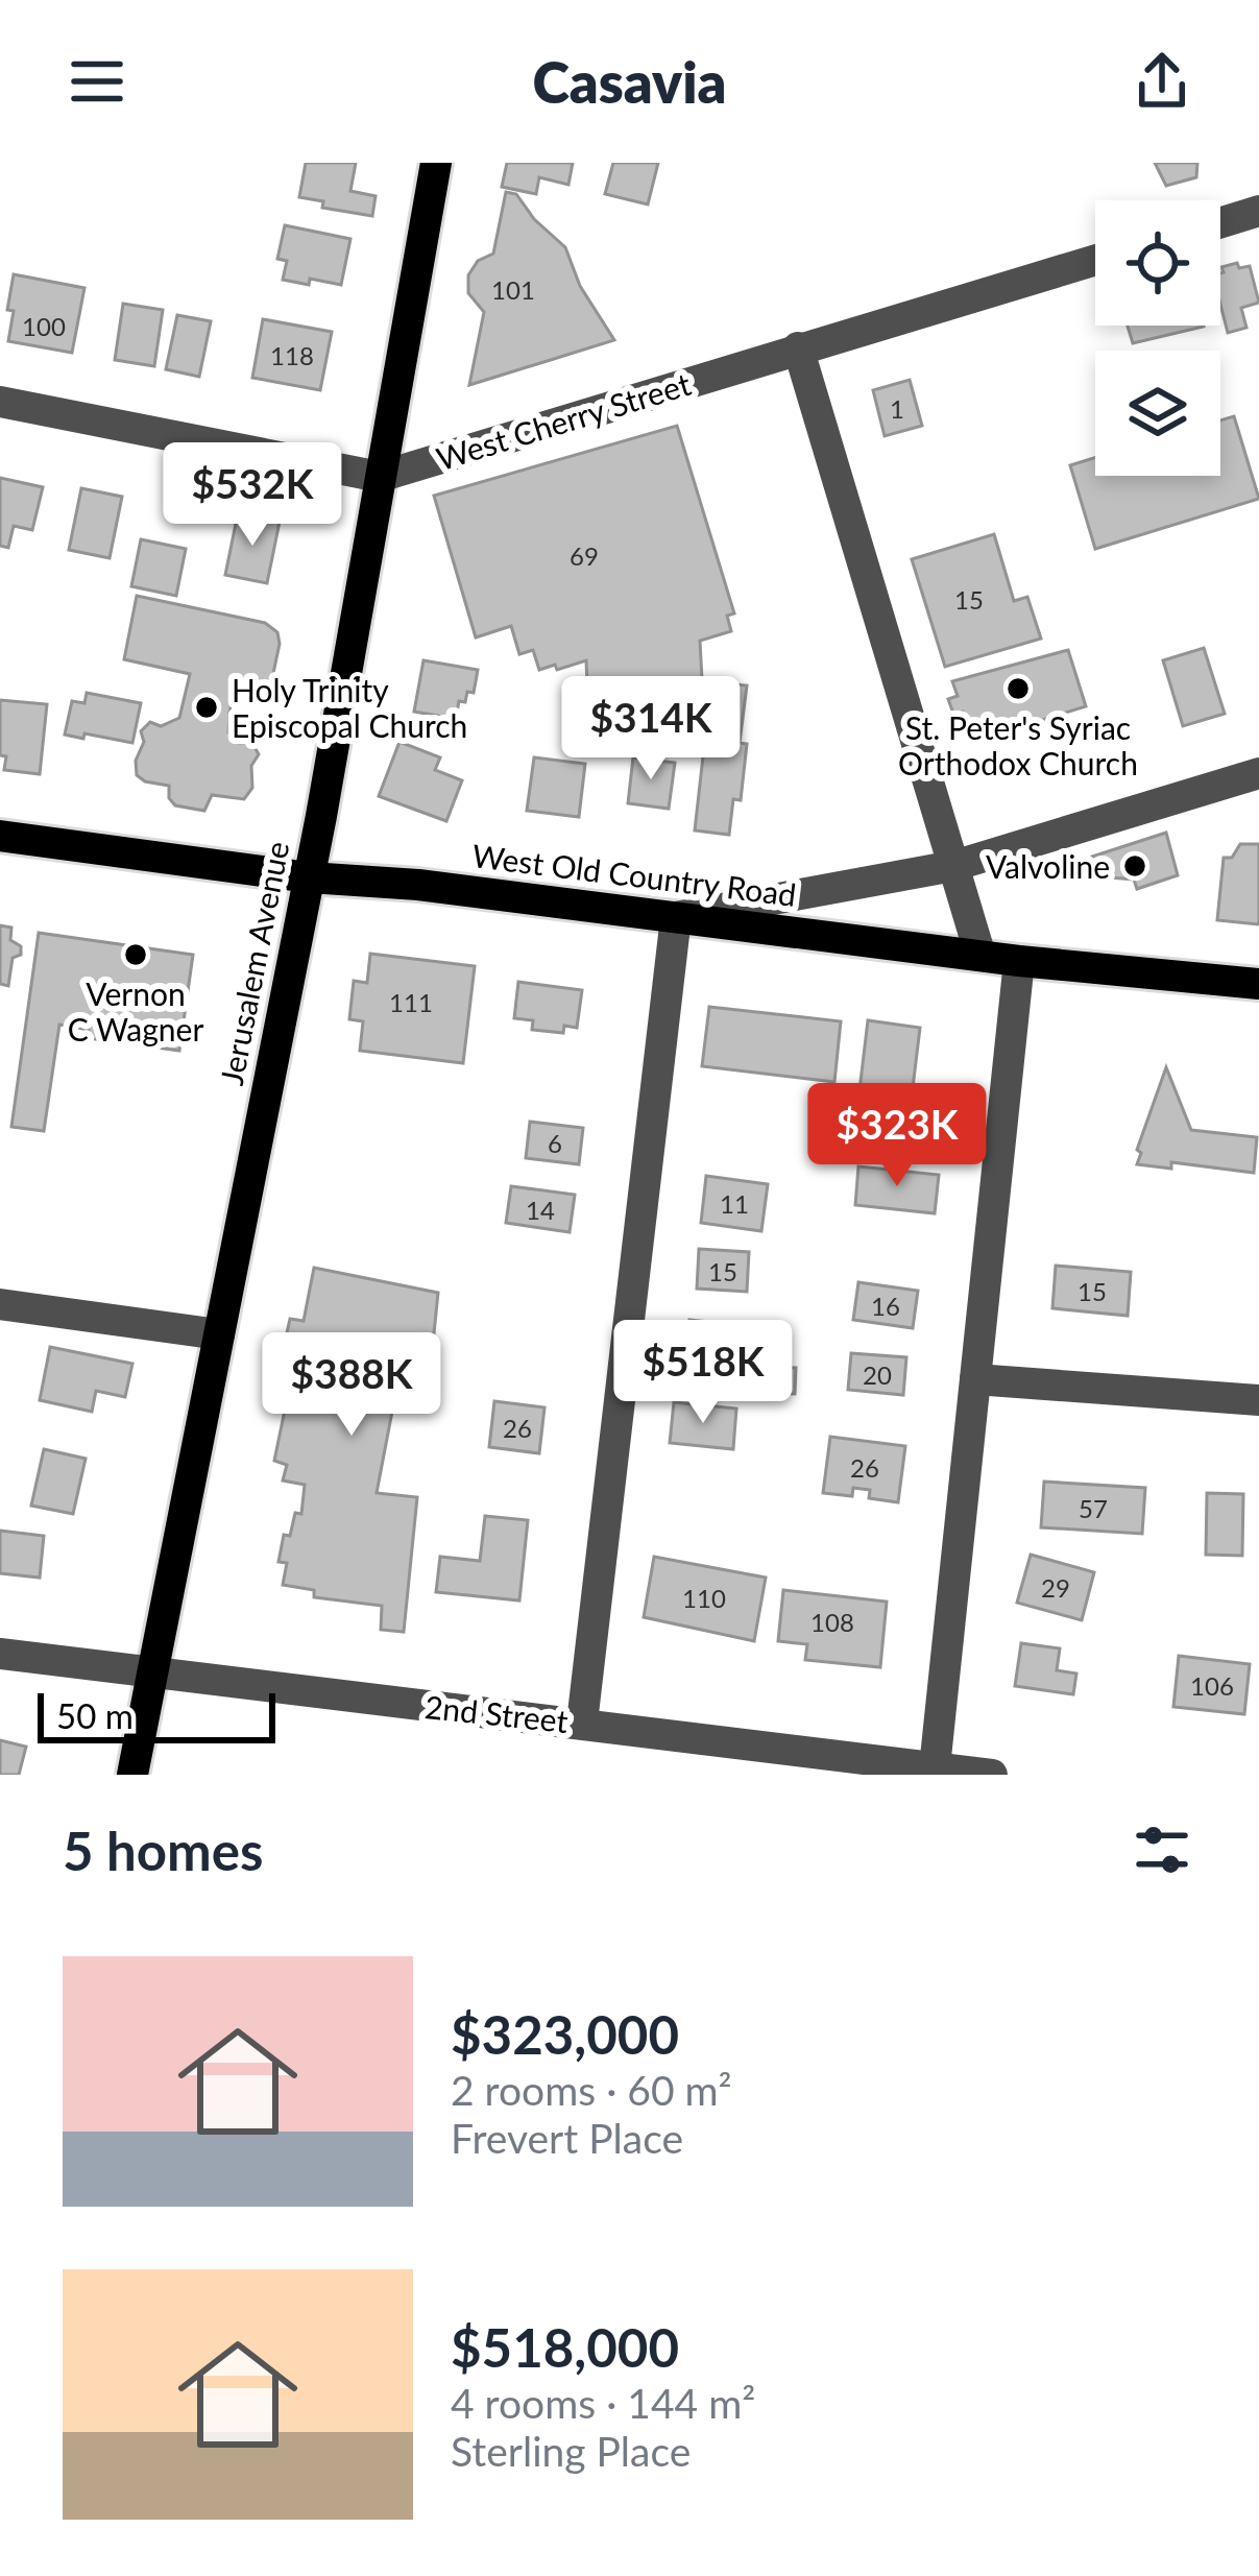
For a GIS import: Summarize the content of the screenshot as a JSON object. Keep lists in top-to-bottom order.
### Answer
{
  "streets": {
    "main road": ["West Old Country Road", "Jerusalem Avenue"],
    "street": ["West Cherry Street", "2nd Street"]
  },
  "crossings": [
    ["West Cherry Street", "Jerusalem Avenue"],
    ["West Old Country Road", "Jerusalem Avenue"],
    ["Jerusalem Avenue", "2nd Street"]
  ],
  "places": [
    "St. Peter's Syriac Orthodox Church",
    "Holy Trinity Episcopal Church",
    "Valvoline",
    "Vernon C Wagner"
  ],
  "house_numbers": [
    "101",
    "100",
    "118",
    "1",
    "69",
    "15",
    "111",
    "6",
    "11",
    "14",
    "15",
    "15",
    "16",
    "20",
    "26",
    "26",
    "57",
    "29",
    "110",
    "108",
    "106"
  ],
  "scale_bar": "50 m",
  "page": {
    "header": "Casavia",
    "price": [
      "$532K",
      "$314K",
      "$323K",
      "$518K",
      "$388K"
    ],
    "scale": "50 m",
    "heading": "5 homes",
    "list": [
      {
        "name": "$323,000",
        "note": "2 rooms · 60 m² · Frevert Place"
      },
      {
        "name": "$518,000",
        "note": "4 rooms · 144 m² · Sterling Place"
      }
    ]
  }
}
